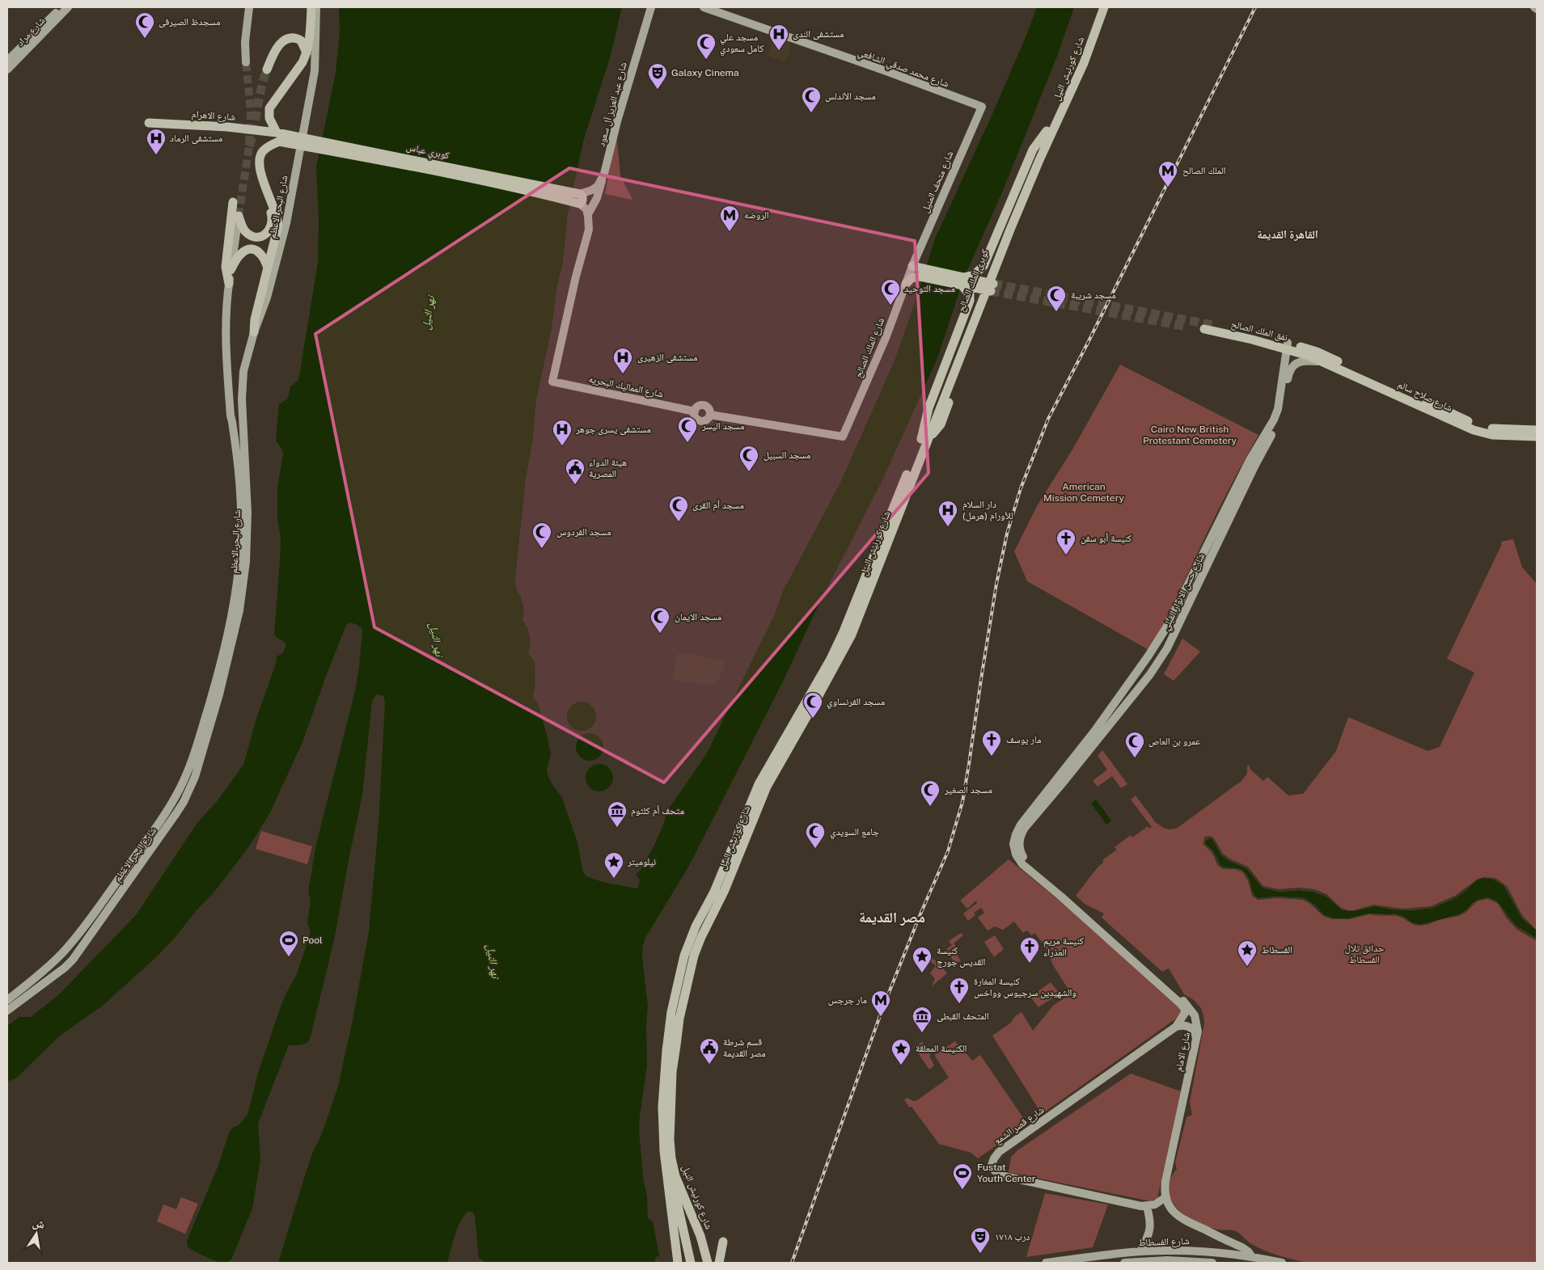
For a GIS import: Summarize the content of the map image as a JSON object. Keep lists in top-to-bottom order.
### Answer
{
  "streets": {
    "highway": [
      "شارع كورنيش النيل",
      "شارع الاهرام",
      "كوبري عباس",
      "كوبرى الملك الصالح",
      "نفق الملك الصالح",
      "شارع صلاح سالم"
    ],
    "main road": [
      "شارع مراد",
      "شارع محمد صدقي الشافعي",
      "شارع عبد العزيز آل سعود",
      "شارع متحف المنيل",
      "شارع البحر الاعظم",
      "شارع الملك الصالح",
      "شارع المماليك البحريه",
      "شارع حسن الانوار القبلي",
      "شارع الامام",
      "شارع قصر الشمع",
      "شارع الفسطاط"
    ]
  },
  "crossings": [
    ["شارع محمد صدقي الشافعي", "شارع متحف المنيل"],
    ["شارع كورنيش النيل", "كوبرى الملك الصالح"],
    ["شارع عبد العزيز آل سعود", "شارع المماليك البحريه"],
    ["شارع الاهرام", "كوبري عباس"],
    ["نفق الملك الصالح", "شارع صلاح سالم"],
    ["نفق الملك الصالح", "شارع حسن الانوار القبلي"],
    ["شارع الملك الصالح", "شارع المماليك البحريه"],
    ["شارع صلاح سالم", "شارع حسن الانوار القبلي"],
    ["شارع حسن الانوار القبلي", "شارع الامام"],
    ["شارع الامام", "شارع قصر الشمع"]
  ],
  "districts": ["القاهرة القديمة", "مصر القديمة"],
  "water": ["نهر النيل"],
  "parks": ["Cairo New British Protestant Cemetery", "American Mission Cemetery", "حدائق تلال الفسطاط"],
  "places": {
    "mosque": [
      "مسجدظ الصيرفى",
      "مسجد علي كامل سعودي",
      "مسجد الأندلس",
      "مسجد التوحيد",
      "مسجد شريبة",
      "مسجد اليسر",
      "مسجد السبيل",
      "مسجد أم القرى",
      "مسجد الفردوس",
      "مسجد الايمان",
      "مسجد الفرنساوي",
      "عمرو بن العاص",
      "مسجد الصغير",
      "جامع السويدي"
    ],
    "hospital": [
      "مستشفى الندى",
      "مستشفى الرماد",
      "مستشفى الزهيرى",
      "مستشفى يسرى جوهر",
      "دار السلام للأورام (هرمل)"
    ],
    "theatre": ["Galaxy Cinema", "درب ١٧١٨"],
    "metro station": ["الملك الصالح", "الروضه", "مار جرجس"],
    "public building": ["هيئة الدواء المصرية", "قسم شرطة مصر القديمة"],
    "church": [
      "كنيسة أبو سفن",
      "مار يوسف",
      "كنيسة مريم العذراء",
      "كنيسة المغارة والشهيدين سرجيوس وواخس"
    ],
    "museum": ["متحف أم كلثوم", "المتحف القبطى"],
    "place": [
      "نيلوميتر",
      "الفسطاط",
      "كنيسة القديس جورج",
      "الكنيسة المعلقة"
    ],
    "sports": ["Pool", "Fustat Youth Center"]
  },
  "north": "top"
}
